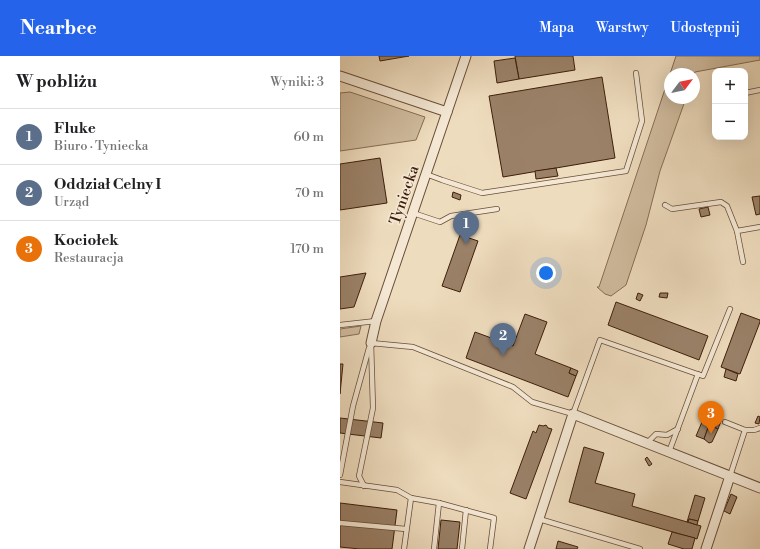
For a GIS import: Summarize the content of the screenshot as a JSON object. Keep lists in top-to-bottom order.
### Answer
{
  "streets": {
    "street": ["Tyniecka"]
  },
  "north": "top right",
  "page": {
    "header": "Nearbee",
    "nav": ["Mapa", "Warstwy", "Udostępnij"],
    "heading": ["W pobliżu", "Wyniki: 3"],
    "map_buttons": ["+", "−"],
    "list": [
      {
        "mark": "1",
        "name": "Fluke",
        "note": "Biuro · Tyniecka",
        "value": "60 m"
      },
      {
        "mark": "2",
        "name": "Oddział Celny I",
        "note": "Urząd",
        "value": "70 m"
      },
      {
        "mark": "3",
        "name": "Kociołek",
        "note": "Restauracja",
        "value": "170 m"
      }
    ],
    "pins": ["1", "2", "3"]
  }
}
